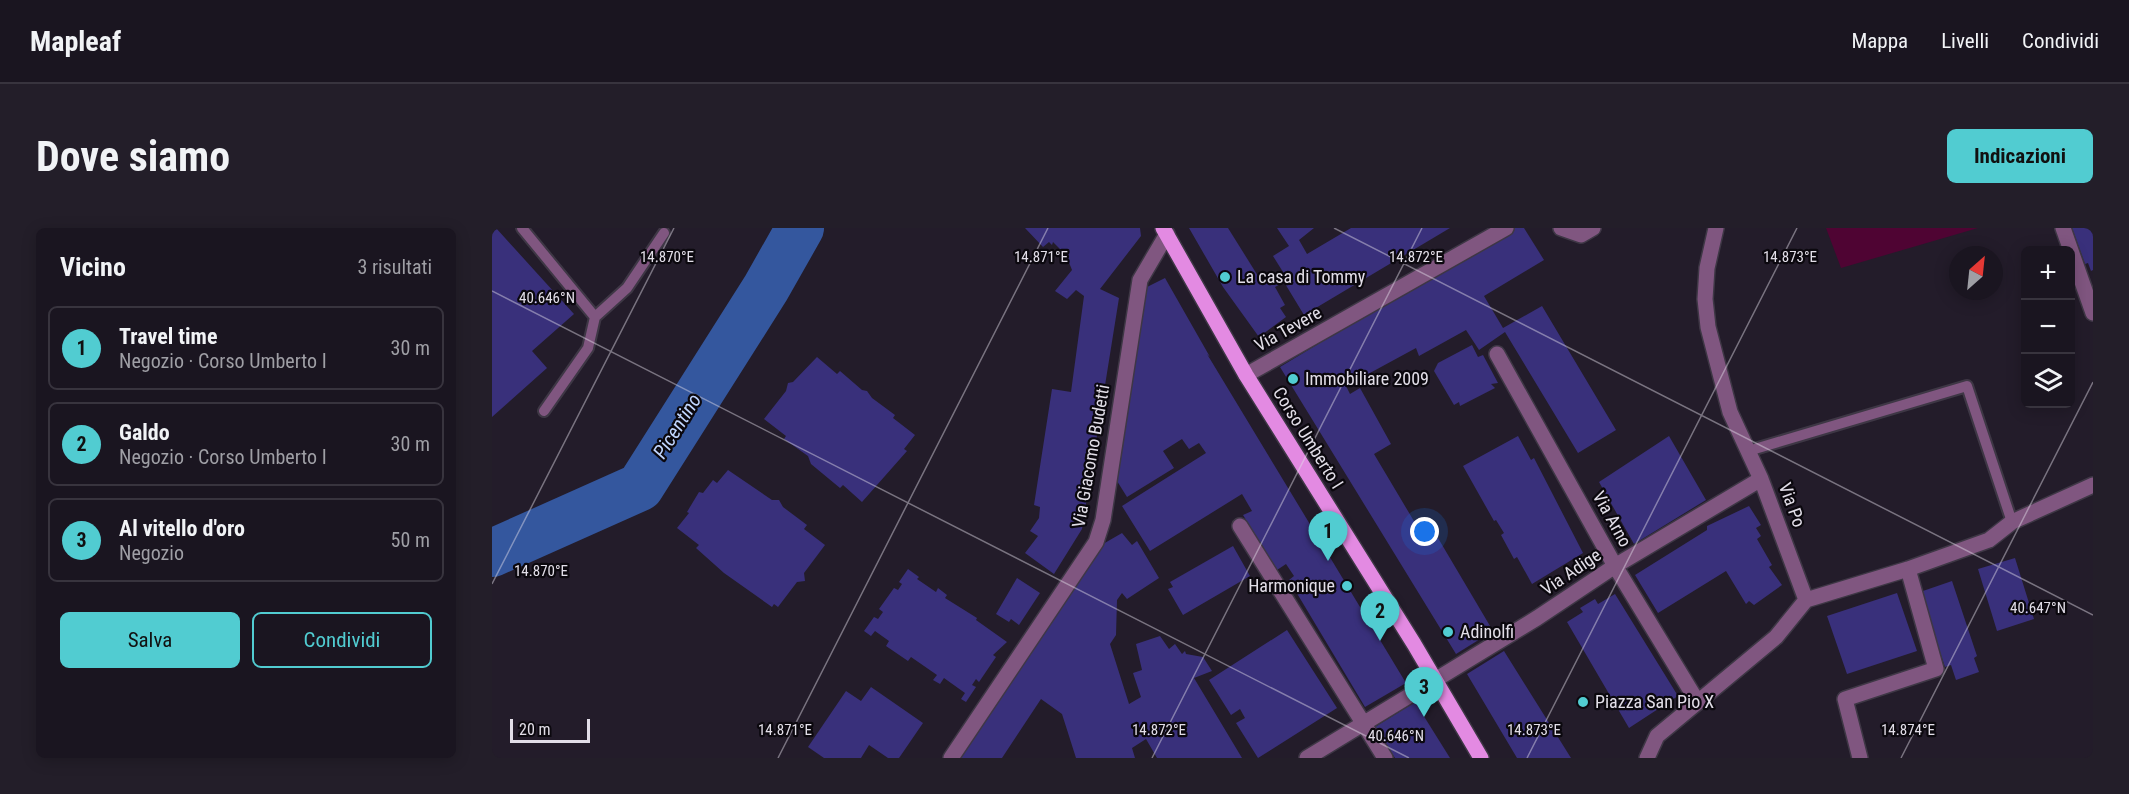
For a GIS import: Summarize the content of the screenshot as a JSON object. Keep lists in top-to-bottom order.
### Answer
{
  "streets": {
    "main road": ["Corso Umberto I"],
    "street": [
      "Via Tevere",
      "Via Giacomo Budetti",
      "Via Po",
      "Via Arno",
      "Via Adige"
    ]
  },
  "crossings": [
    ["Via Tevere", "Corso Umberto I"],
    ["Corso Umberto I", "Via Giacomo Budetti"],
    ["Corso Umberto I", "Via Adige"],
    ["Via Po", "Via Adige"],
    ["Via Arno", "Via Adige"]
  ],
  "water": ["Picentino"],
  "places": [
    "La casa di Tommy",
    "Immobiliare 2009",
    "Harmonique",
    "Adinolfi",
    "Piazza San Pio X"
  ],
  "scale_bar": "20 m",
  "north": "top right",
  "page": {
    "header": "Mapleaf",
    "nav": ["Mappa", "Livelli", "Condividi"],
    "buttons": [
      "Indicazioni",
      ["Salva", "Condividi"]
    ],
    "title": "Dove siamo",
    "heading": ["Vicino", "3 risultati"],
    "map_buttons": ["+", "−"],
    "list": [
      {
        "mark": "1",
        "name": "Travel time",
        "note": "Negozio · Corso Umberto I",
        "value": "30 m"
      },
      {
        "mark": "2",
        "name": "Galdo",
        "note": "Negozio · Corso Umberto I",
        "value": "30 m"
      },
      {
        "mark": "3",
        "name": "Al vitello d'oro",
        "note": "Negozio",
        "value": "50 m"
      }
    ],
    "pins": ["1", "2", "3"],
    "scale": "20 m"
  },
  "coordinates": [
    "14.870°E",
    "14.871°E",
    "14.872°E",
    "14.873°E",
    "40.646°N",
    "40.647°N",
    "14.874°E"
  ]
}
